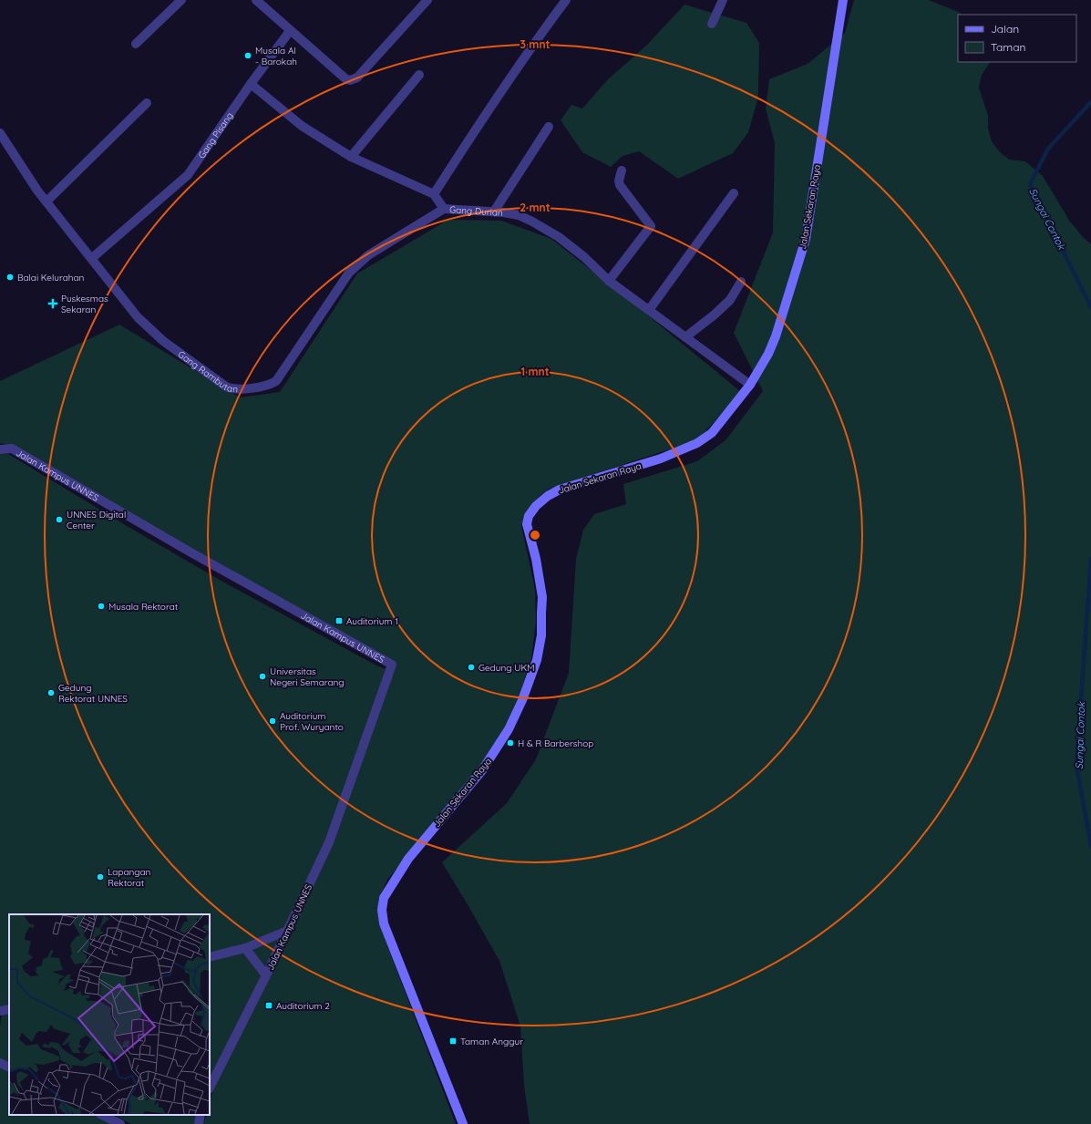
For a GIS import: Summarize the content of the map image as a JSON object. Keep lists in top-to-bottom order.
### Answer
{
  "streets": {
    "main road": ["Jalan Sekaran Raya"],
    "street": [
      "Gang Pisang",
      "Gang Durian",
      "Gang Rambutan",
      "Jalan Kampus UNNES"
    ]
  },
  "crossings": [
    ["Gang Pisang", "Gang Rambutan"],
    ["Jalan Sekaran Raya", "Gang Durian"],
    ["Gang Durian", "Gang Rambutan"]
  ],
  "water": ["Sungai Contok"],
  "places": {
    "other": [
      "Musala Al - Barokah",
      "Balai Kelurahan",
      "UNNES Digital Center",
      "Musala Rektorat",
      "Gedung UKM",
      "Universitas Negeri Semarang",
      "Gedung Rektorat UNNES",
      "Auditorium Prof. Wuryanto",
      "H & R Barbershop",
      "Lapangan Rektorat"
    ],
    "health": ["Puskesmas Sekaran"],
    "transit": ["Auditorium 1", "Auditorium 2", "Taman Anggur"]
  },
  "legend": ["Jalan", "Taman"],
  "rings": ["3 mnt", "2 mnt", "1 mnt"]
}
